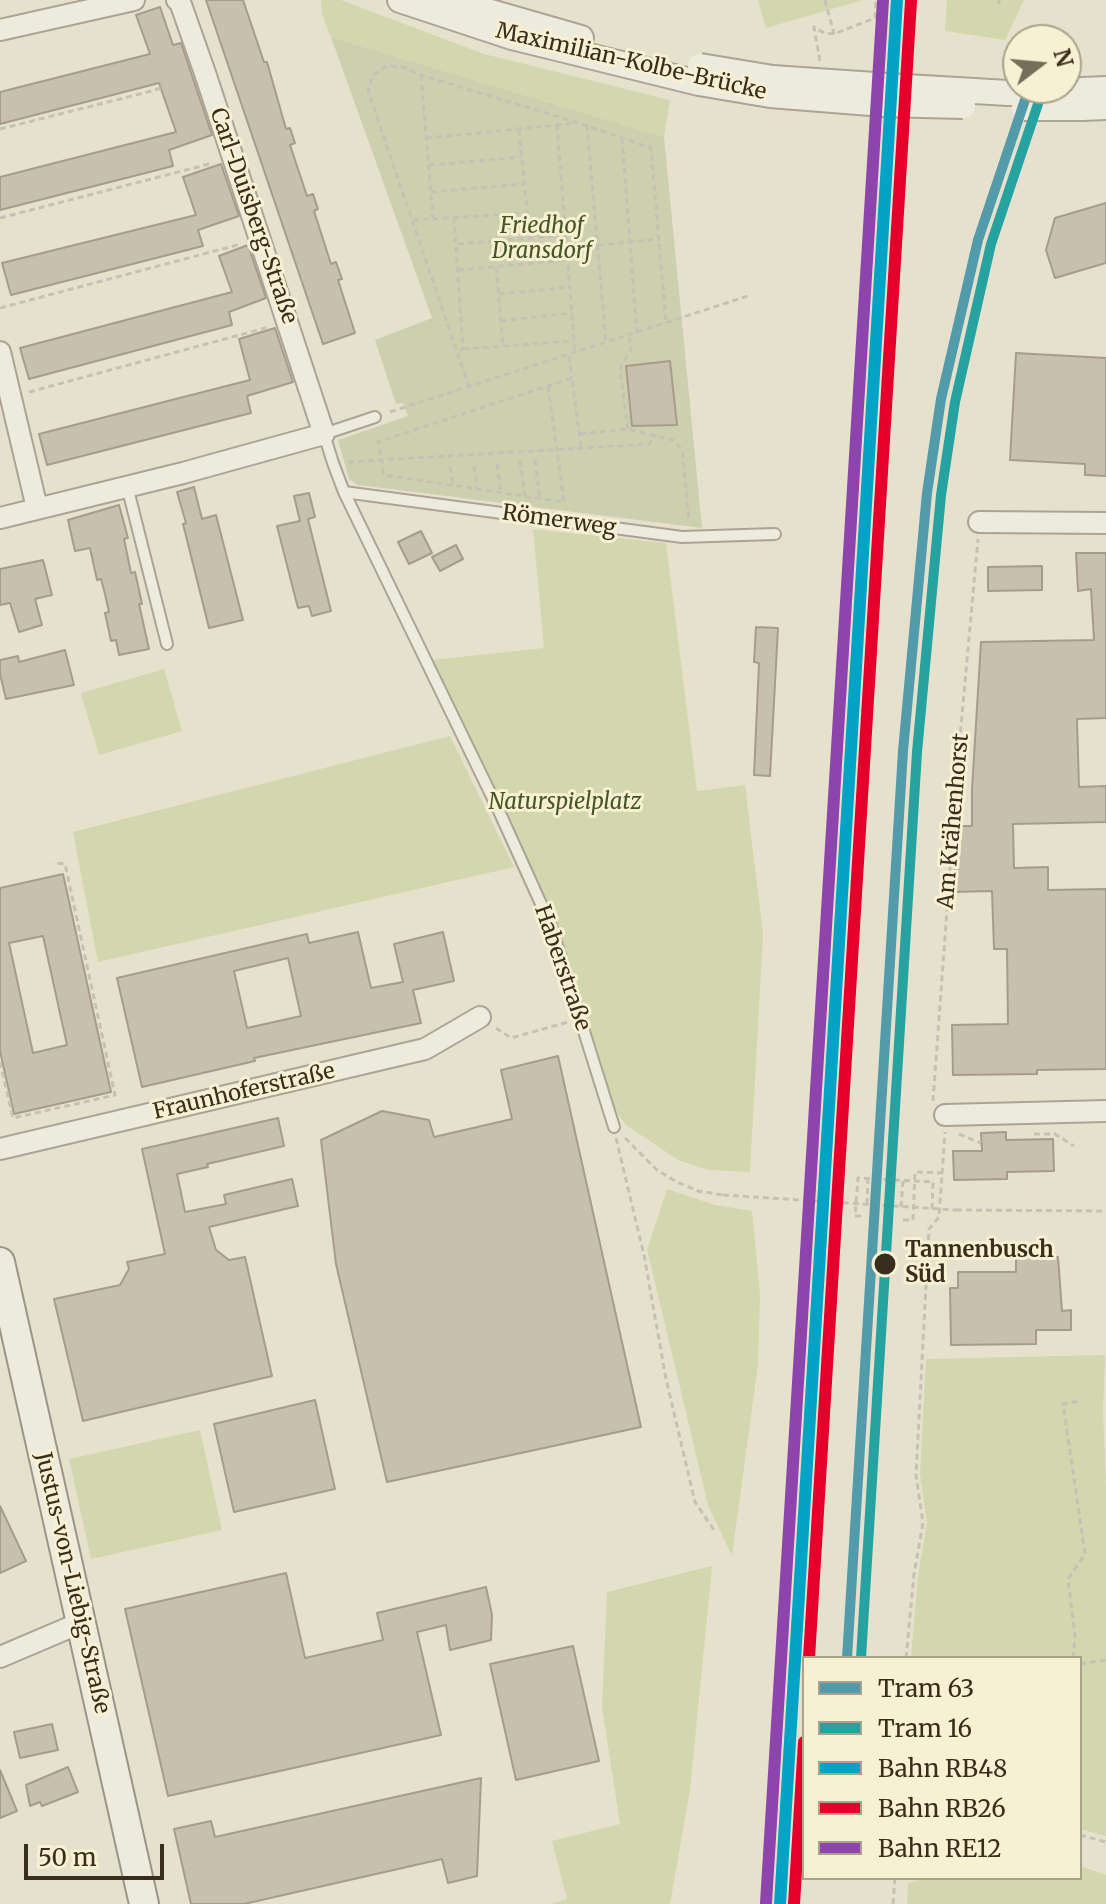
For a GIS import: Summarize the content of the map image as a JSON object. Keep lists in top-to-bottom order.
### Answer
{
  "streets": {
    "main road": ["Justus-von-Liebig-Straße"],
    "street": ["Maximilian-Kolbe-Brücke", "Carl-Duisberg-Straße", "Fraunhoferstraße"],
    "lane": ["Römerweg", "Haberstraße"],
    "path": ["Am Krähenhorst"]
  },
  "crossings": [
    ["Carl-Duisberg-Straße", "Haberstraße"],
    ["Römerweg", "Haberstraße"]
  ],
  "parks": ["Friedhof Dransdorf", "Naturspielplatz"],
  "places": ["Tannenbusch Süd"],
  "lines": [
    "rail line RB48",
    "rail line RE12",
    "rail line RB26",
    "tram line 63",
    "tram line 16"
  ],
  "legend": [
    "Tram 63",
    "Tram 16",
    "Bahn RB48",
    "Bahn RB26",
    "Bahn RE12"
  ],
  "scale_bar": "50 m",
  "north": "right"
}
